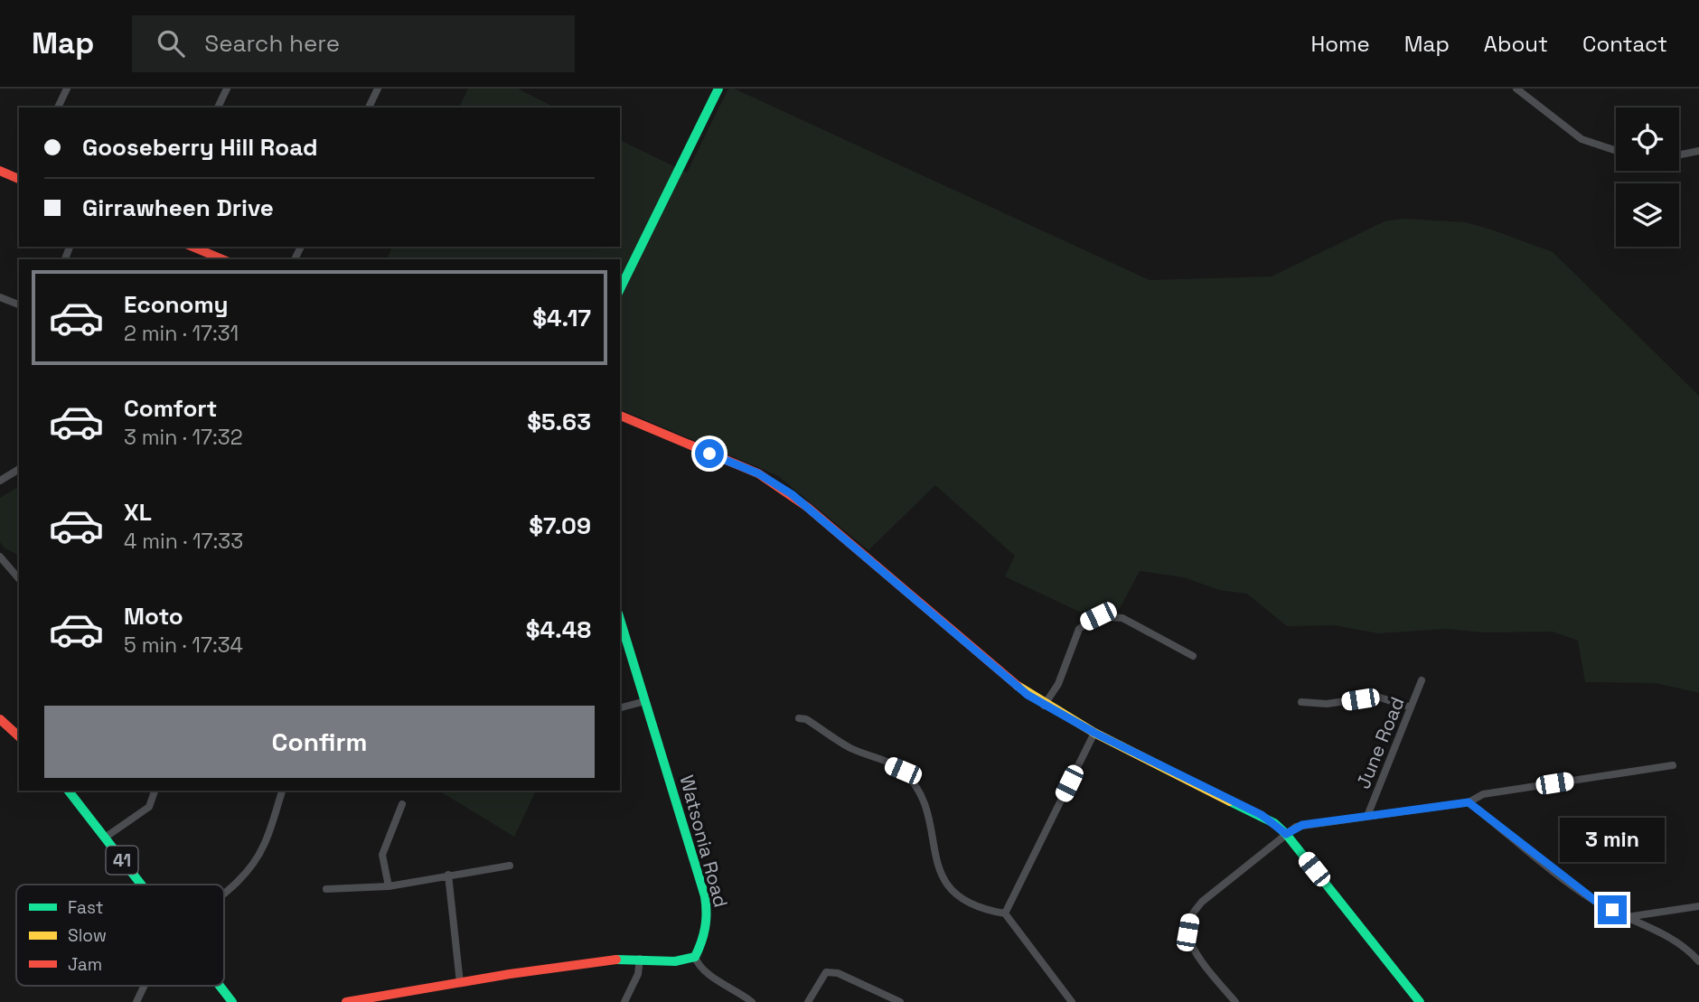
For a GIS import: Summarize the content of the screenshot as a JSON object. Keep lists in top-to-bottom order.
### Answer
{
  "streets": {
    "street": ["June Road", "Watsonia Road", "41"]
  },
  "legend": ["Fast", "Slow", "Jam"],
  "page": {
    "header": "Map",
    "search": "Search here",
    "nav": [
      "Home",
      "Map",
      "About",
      "Contact"
    ],
    "banner": ["Gooseberry Hill Road", "Girrawheen Drive"],
    "list": [
      {
        "name": "Economy",
        "note": "2 min · 17:31",
        "value": "$4.17"
      },
      {
        "name": "Comfort",
        "note": "3 min · 17:32",
        "value": "$5.63"
      },
      {
        "name": "XL",
        "note": "4 min · 17:33",
        "value": "$7.09"
      },
      {
        "name": "Moto",
        "note": "5 min · 17:34",
        "value": "$4.48"
      }
    ],
    "buttons": "Confirm",
    "bubble": "3 min"
  }
}
